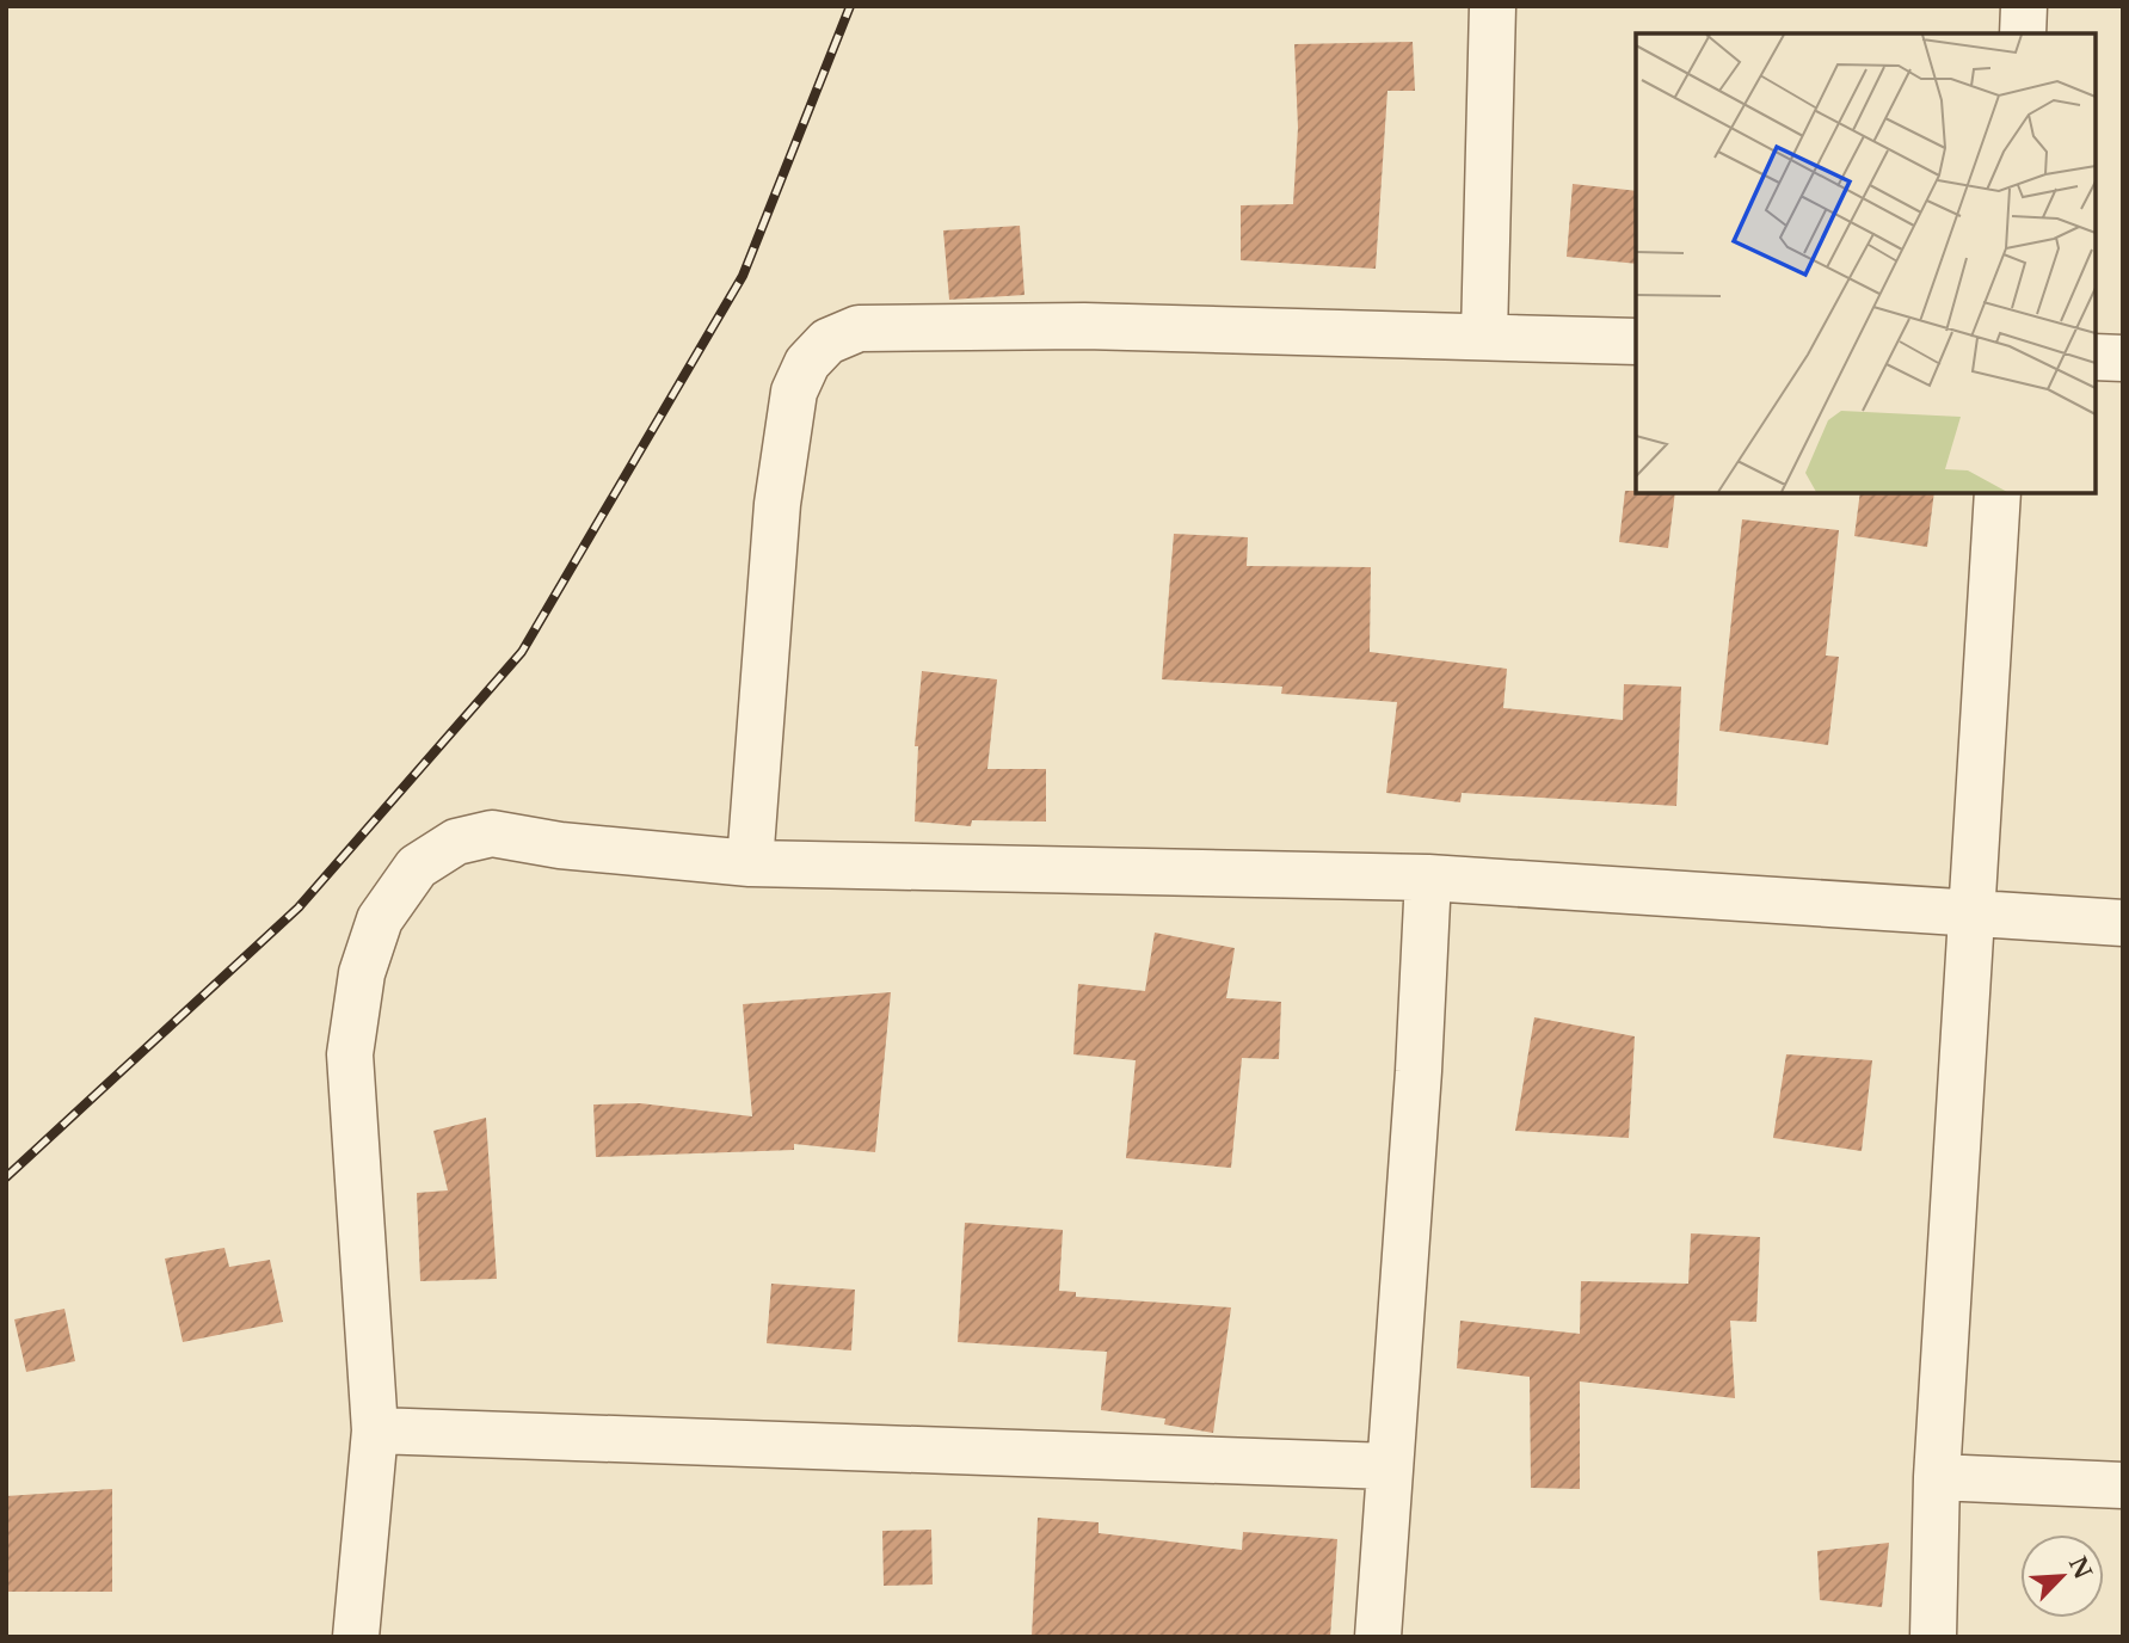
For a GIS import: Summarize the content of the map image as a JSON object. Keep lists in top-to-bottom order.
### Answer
{
  "north": "top right"
}
